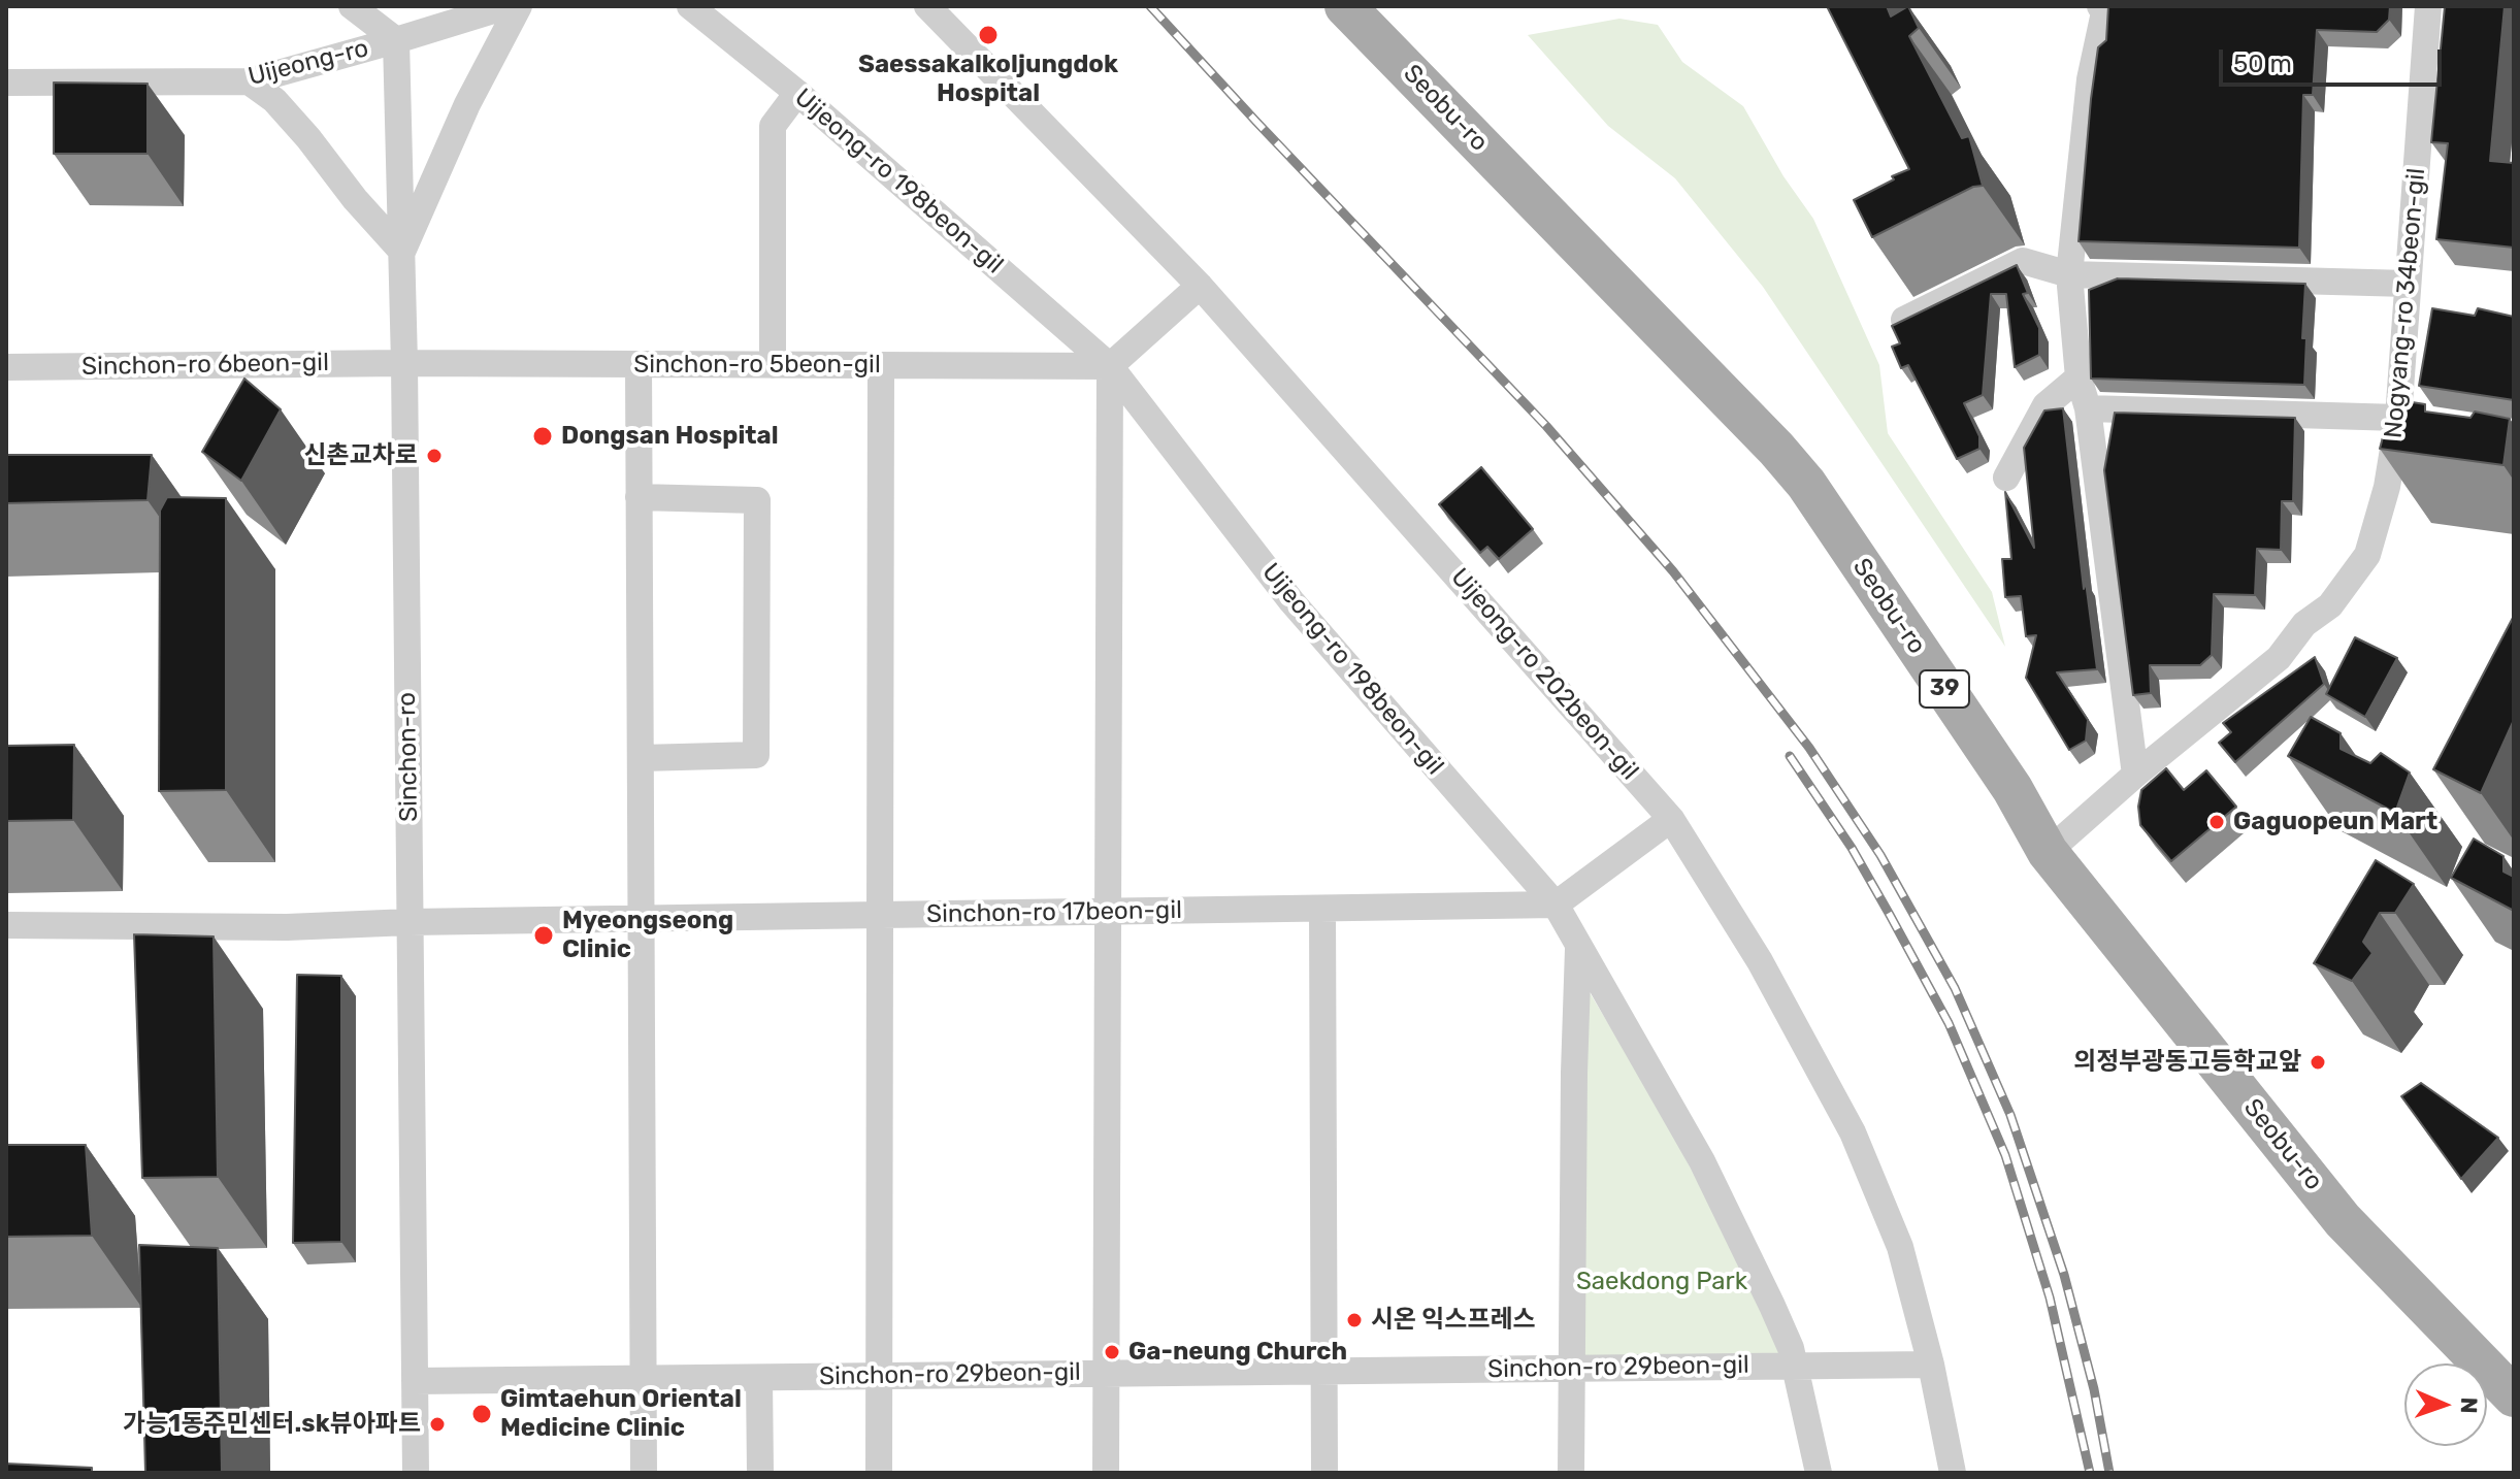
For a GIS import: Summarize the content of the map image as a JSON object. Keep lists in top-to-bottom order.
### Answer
{
  "streets": {
    "main road": ["Seobu-ro", "39"],
    "street": [
      "Uijeong-ro",
      "Uijeong-ro 198beon-gil",
      "Nogyang-ro 34beon-gil",
      "Sinchon-ro 6beon-gil",
      "Sinchon-ro 5beon-gil",
      "Uijeong-ro 202beon-gil",
      "Sinchon-ro",
      "Sinchon-ro 17beon-gil",
      "Sinchon-ro 29beon-gil"
    ]
  },
  "crossings": [
    ["Uijeong-ro", "Sinchon-ro"],
    ["Seobu-ro", "Nogyang-ro 34beon-gil"],
    ["Uijeong-ro 198beon-gil", "Sinchon-ro 5beon-gil"],
    ["Uijeong-ro 198beon-gil", "Sinchon-ro 17beon-gil"],
    ["Uijeong-ro 198beon-gil", "Sinchon-ro 29beon-gil"],
    ["Sinchon-ro 6beon-gil", "Sinchon-ro 5beon-gil"],
    ["Sinchon-ro 6beon-gil", "Sinchon-ro"],
    ["Sinchon-ro 5beon-gil", "Sinchon-ro"],
    ["Uijeong-ro 202beon-gil", "Sinchon-ro 29beon-gil"],
    ["Sinchon-ro", "Sinchon-ro 17beon-gil"],
    ["Sinchon-ro", "Sinchon-ro 29beon-gil"]
  ],
  "parks": ["Saekdong Park"],
  "places": [
    "Saessakalkoljungdok Hospital",
    "Dongsan Hospital",
    "신촌교차로",
    "Gaguopeun Mart",
    "Myeongseong Clinic",
    "의정부광동고등학교앞",
    "시온 익스프레스",
    "Ga-neung Church",
    "Gimtaehun Oriental Medicine Clinic",
    "가능1동주민센터.sk뷰아파트"
  ],
  "scale_bar": "50 m",
  "north": "right"
}
